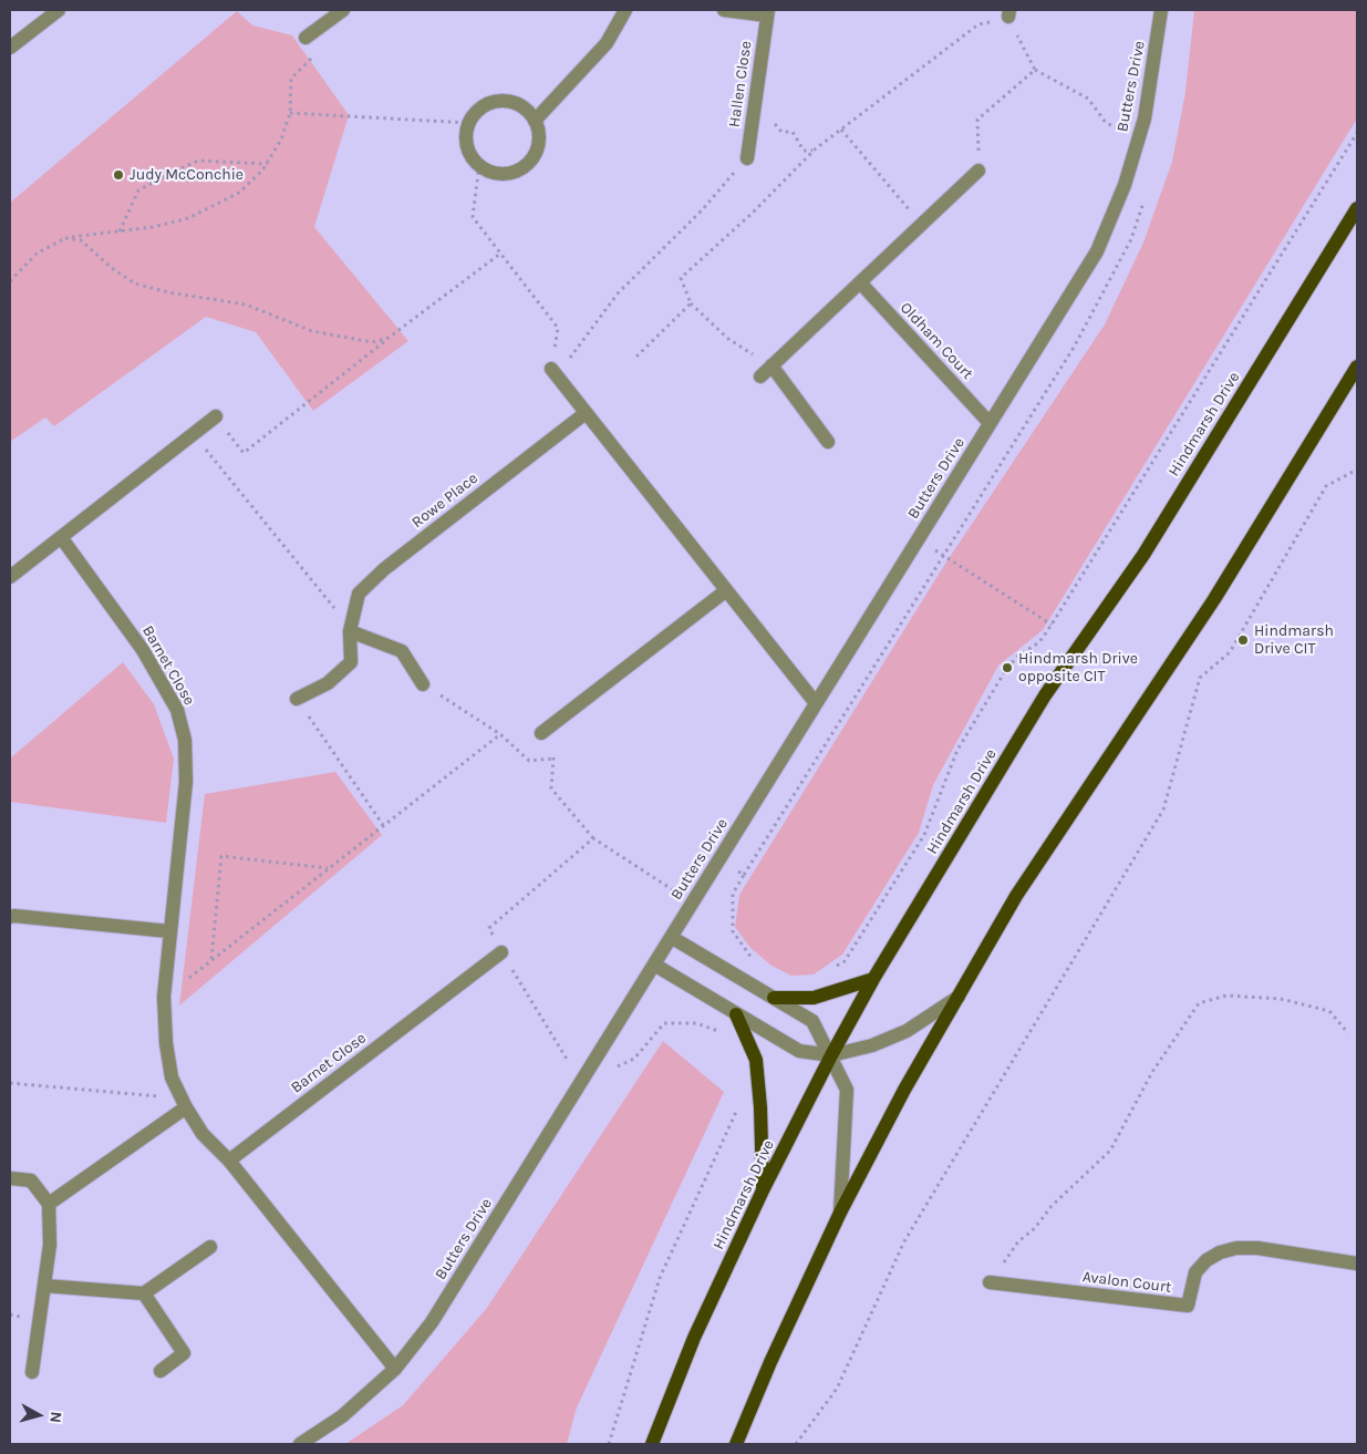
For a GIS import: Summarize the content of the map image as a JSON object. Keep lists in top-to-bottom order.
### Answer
{
  "streets": {
    "main road": ["Hindmarsh Drive"],
    "street": [
      "Hallen Close",
      "Butters Drive",
      "Oldham Court",
      "Rowe Place",
      "Barnet Close",
      "Avalon Court"
    ]
  },
  "crossings": [
    ["Butters Drive", "Oldham Court"],
    ["Butters Drive", "Barnet Close"]
  ],
  "places": ["Judy McConchie", "Hindmarsh Drive CIT", "Hindmarsh Drive opposite CIT"],
  "north": "right"
}
